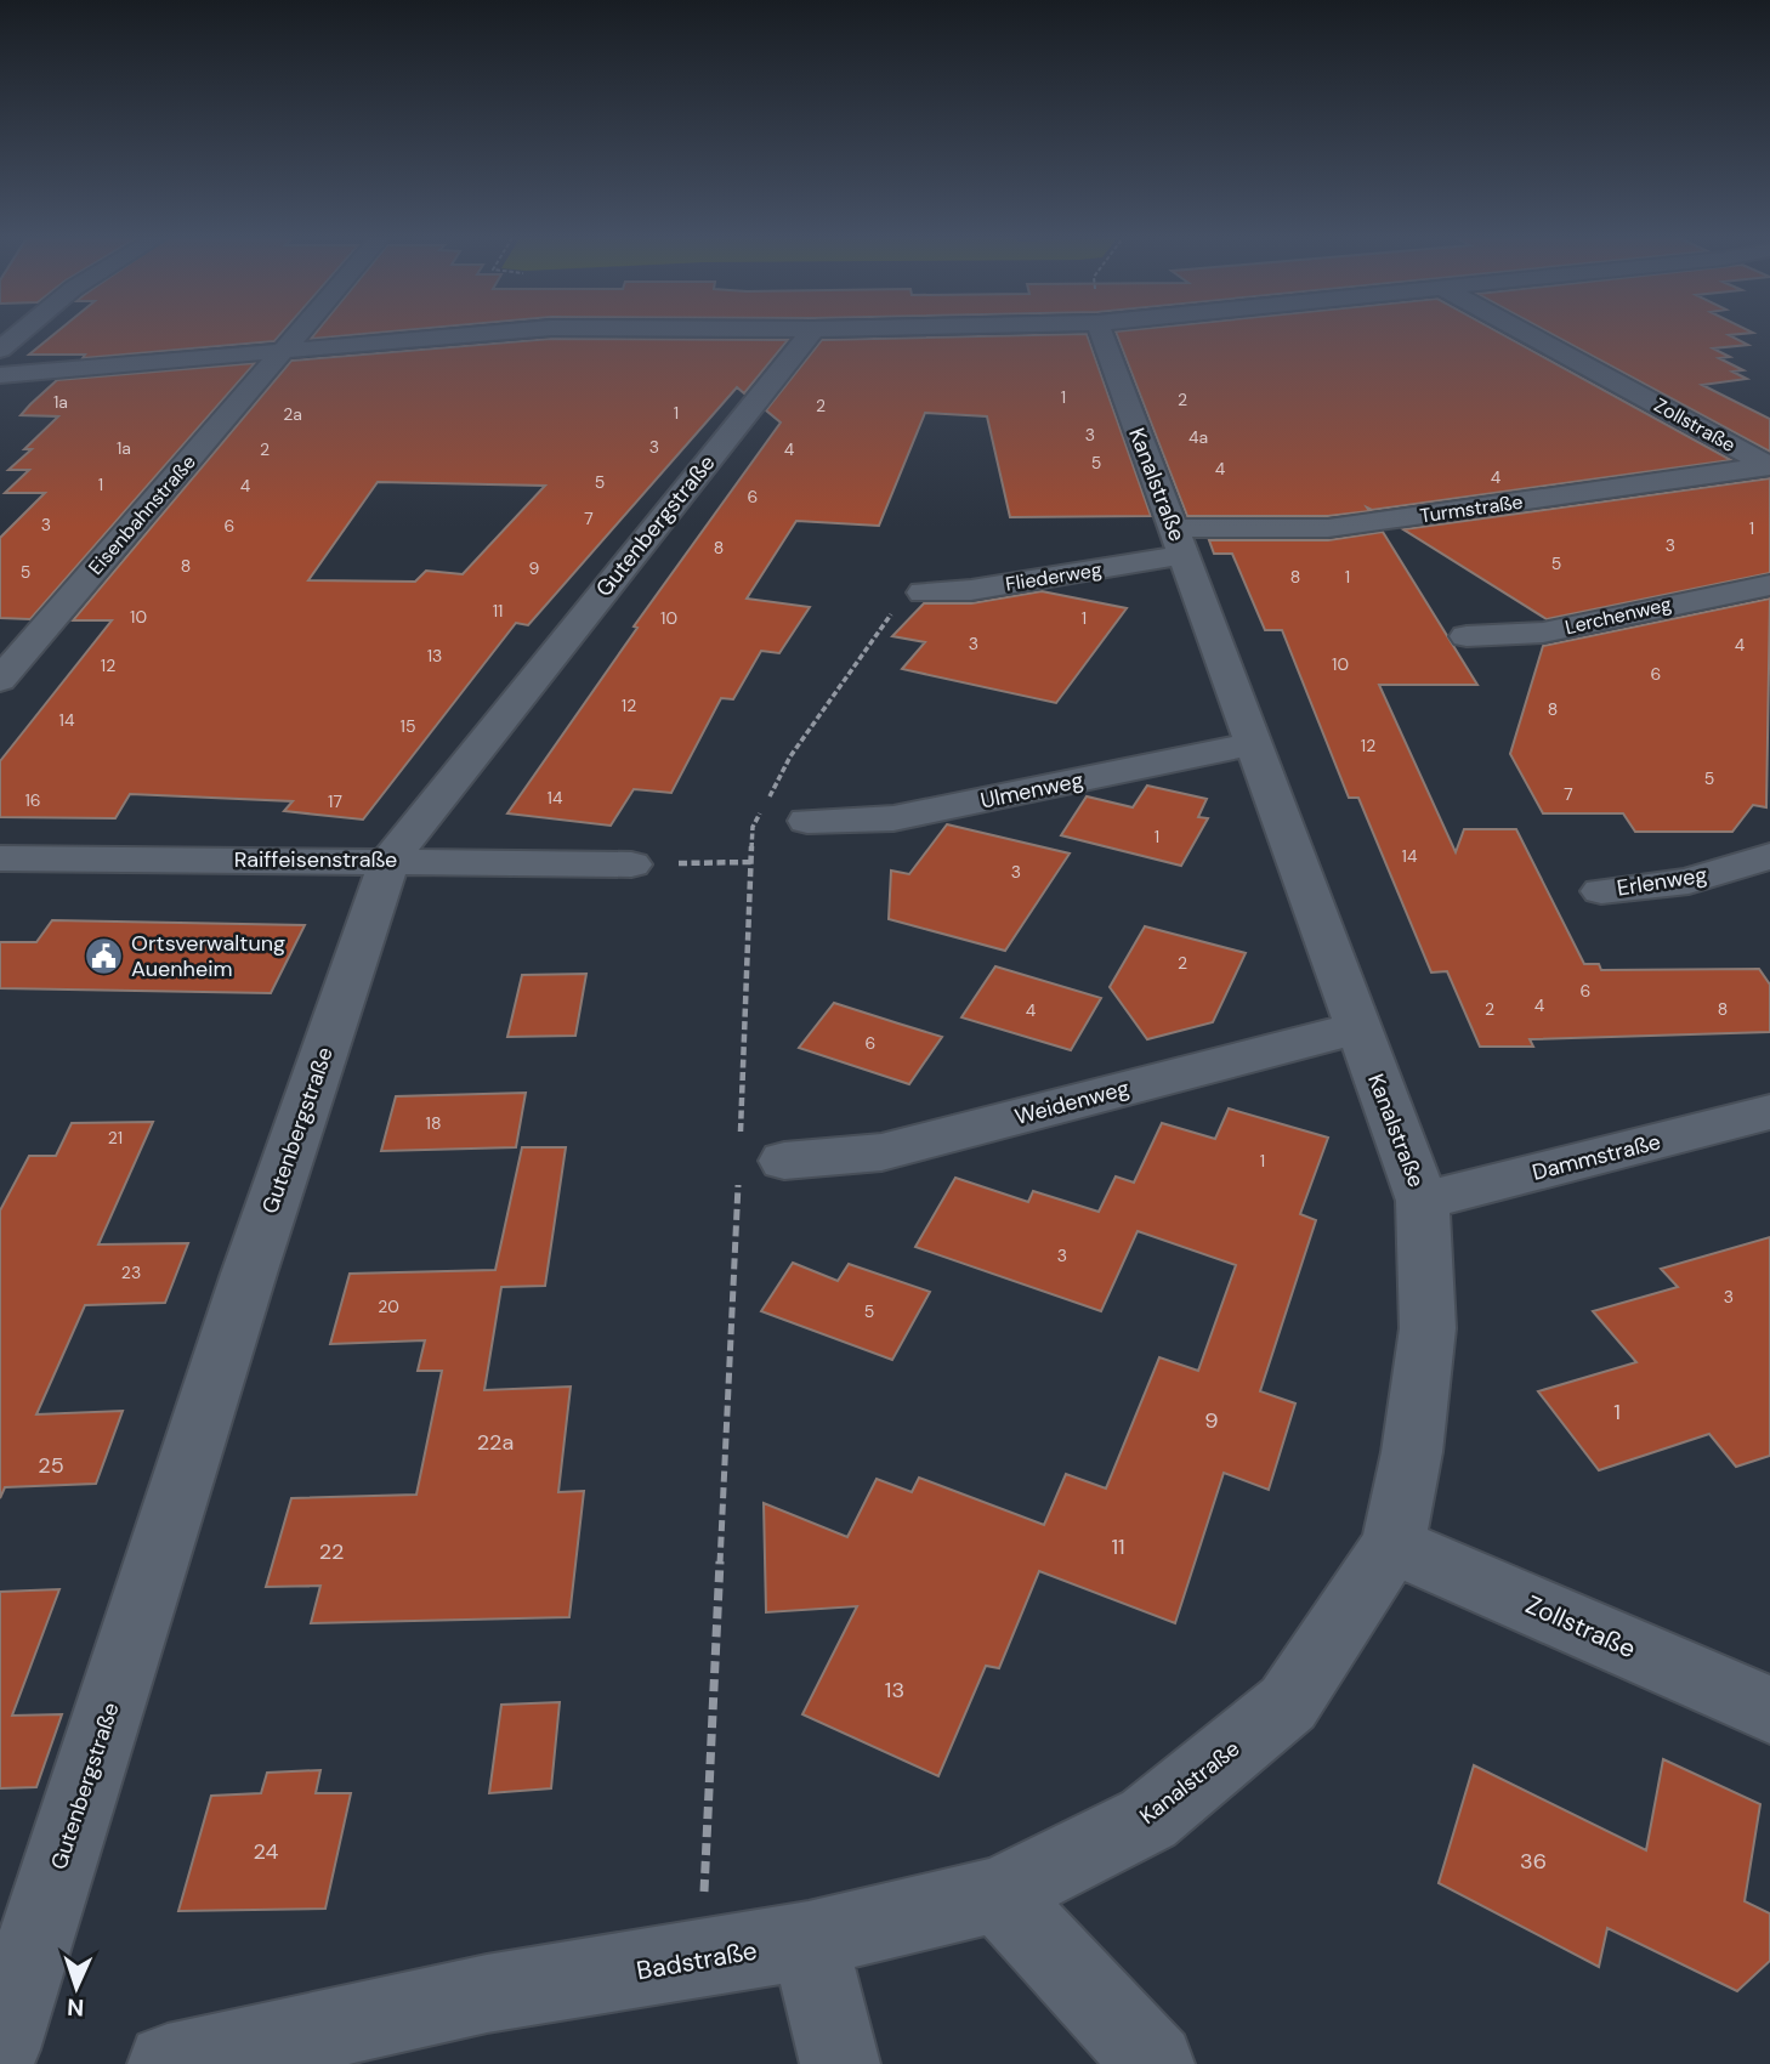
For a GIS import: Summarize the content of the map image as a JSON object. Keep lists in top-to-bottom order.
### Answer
{
  "streets": {
    "street": [
      "Zollstraße",
      "Kanalstraße",
      "Turmstraße",
      "Eisenbahnstraße",
      "Gutenbergstraße",
      "Fliederweg",
      "Lerchenweg",
      "Ulmenweg",
      "Raiffeisenstraße",
      "Erlenweg",
      "Weidenweg",
      "Dammstraße",
      "Badstraße"
    ]
  },
  "crossings": [
    ["Zollstraße", "Kanalstraße"],
    ["Zollstraße", "Turmstraße"],
    ["Kanalstraße", "Turmstraße"],
    ["Kanalstraße", "Fliederweg"],
    ["Kanalstraße", "Ulmenweg"],
    ["Kanalstraße", "Weidenweg"],
    ["Kanalstraße", "Dammstraße"],
    ["Kanalstraße", "Badstraße"],
    ["Turmstraße", "Fliederweg"],
    ["Gutenbergstraße", "Raiffeisenstraße"]
  ],
  "places": {
    "public building": ["Ortsverwaltung Auenheim"]
  },
  "house_numbers": [
    "1",
    "2",
    "1a",
    "2",
    "1",
    "2a",
    "3",
    "4a",
    "3",
    "1a",
    "2",
    "4",
    "5",
    "4",
    "4",
    "5",
    "1",
    "4",
    "6",
    "7",
    "3",
    "6",
    "1",
    "3",
    "8",
    "5",
    "8",
    "9",
    "5",
    "8",
    "1",
    "11",
    "10",
    "10",
    "1",
    "3",
    "4",
    "13",
    "10",
    "12",
    "6",
    "12",
    "8",
    "14",
    "15",
    "12",
    "5",
    "7",
    "14",
    "16",
    "17",
    "1",
    "14",
    "3",
    "2",
    "6",
    "4",
    "2",
    "8",
    "4",
    "6",
    "18",
    "21",
    "1",
    "3",
    "23",
    "3",
    "20",
    "5",
    "1",
    "9",
    "22a",
    "25",
    "11",
    "22",
    "13",
    "24",
    "36"
  ],
  "north": "bottom"
}
